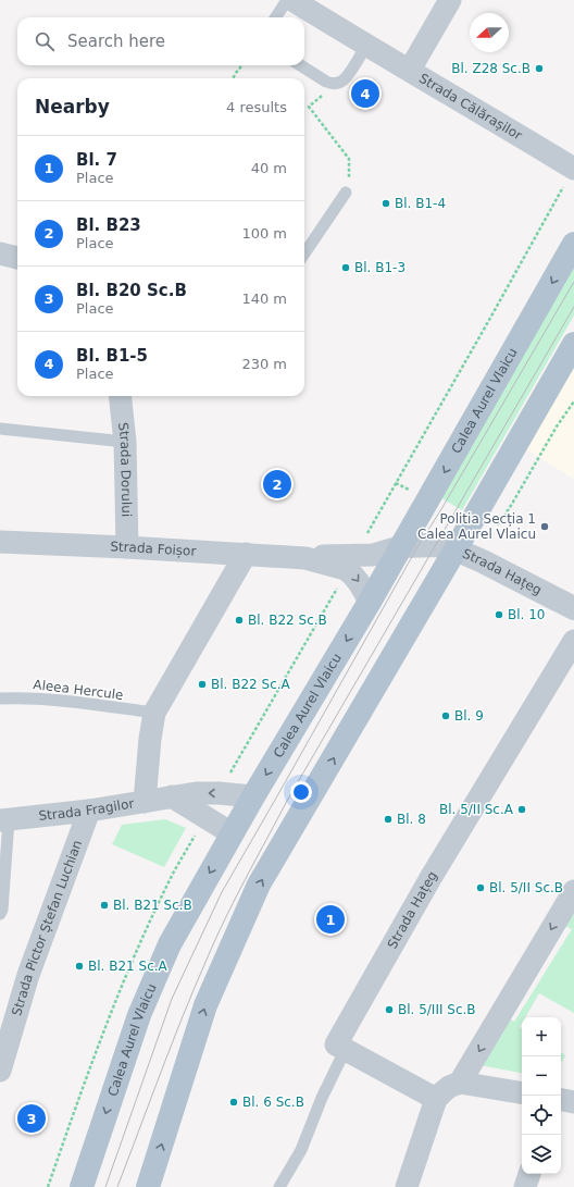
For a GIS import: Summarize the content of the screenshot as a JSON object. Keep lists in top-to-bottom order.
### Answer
{
  "streets": {
    "main road": ["Calea Aurel Vlaicu"],
    "street": [
      "Strada Călărașilor",
      "Strada Dorului",
      "Strada Foișor",
      "Strada Hațeg",
      "Strada Fragilor",
      "Strada Pictor Ștefan Luchian"
    ],
    "lane": ["Aleea Hercule"]
  },
  "crossings": [
    ["Calea Aurel Vlaicu", "Strada Foișor"],
    ["Calea Aurel Vlaicu", "Strada Hațeg"],
    ["Calea Aurel Vlaicu", "Strada Fragilor"],
    ["Strada Dorului", "Strada Foișor"],
    ["Strada Foișor", "Strada Hațeg"],
    ["Strada Fragilor", "Strada Pictor Ștefan Luchian"]
  ],
  "places": [
    "Bl. Z28 Sc.B",
    "Bl. B1-4",
    "Bl. B1-3",
    "Politia Secția 1 Calea Aurel Vlaicu",
    "Bl. 10",
    "Bl. B22 Sc.B",
    "Bl. B22 Sc.A",
    "Bl. 9",
    "Bl. 5/II Sc.A",
    "Bl. 8",
    "Bl. 5/II Sc.B",
    "Bl. B21 Sc.B",
    "Bl. B21 Sc.A",
    "Bl. 5/III Sc.B",
    "Bl. 6 Sc.B"
  ],
  "north": "left",
  "page": {
    "search": "Search here",
    "pins": [
      "4",
      "2",
      "1",
      "3"
    ],
    "heading": ["Nearby", "4 results"],
    "list": [
      {
        "mark": "1",
        "name": "Bl. 7",
        "note": "Place",
        "value": "40 m"
      },
      {
        "mark": "2",
        "name": "Bl. B23",
        "note": "Place",
        "value": "100 m"
      },
      {
        "mark": "3",
        "name": "Bl. B20 Sc.B",
        "note": "Place",
        "value": "140 m"
      },
      {
        "mark": "4",
        "name": "Bl. B1-5",
        "note": "Place",
        "value": "230 m"
      }
    ],
    "map_buttons": ["+", "−"]
  }
}
